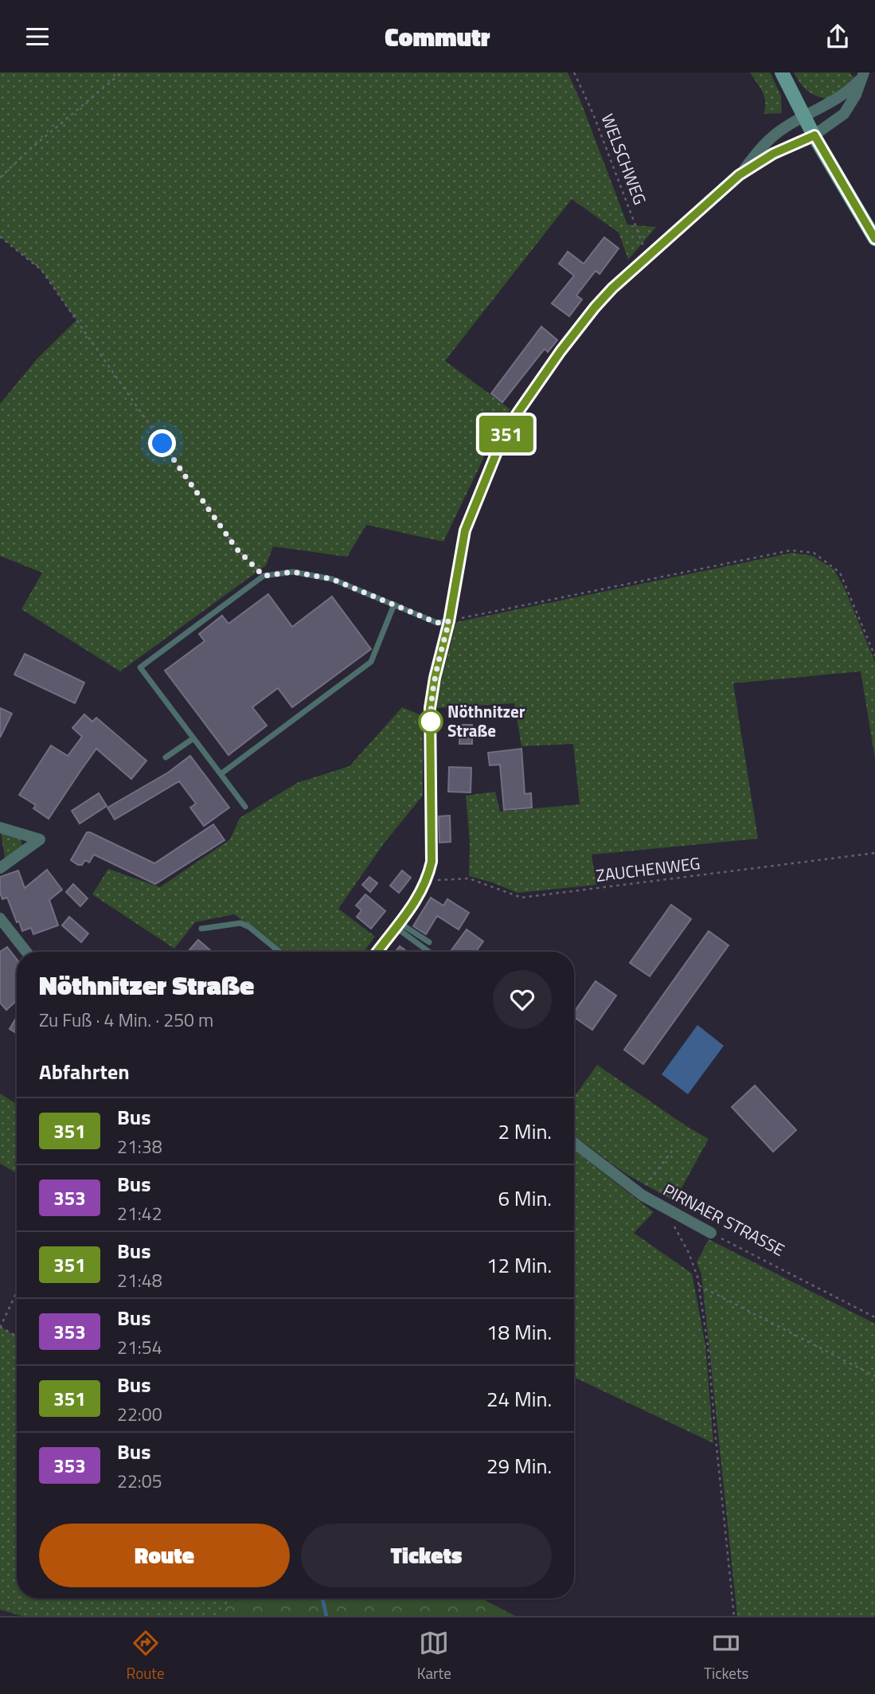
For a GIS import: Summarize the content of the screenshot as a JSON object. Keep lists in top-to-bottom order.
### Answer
{
  "streets": {
    "street": ["PIRNAER STRASSE"],
    "path": ["WELSCHWEG", "ZAUCHENWEG"]
  },
  "places": ["Nöthnitzer Straße"],
  "lines": ["bus line 351"],
  "page": {
    "header": "Commutr",
    "on_map": "351",
    "heading": [
      ["Nöthnitzer Straße", "Zu Fuß · 4 Min. · 250 m"],
      "Abfahrten"
    ],
    "list": [
      {
        "mark": "351",
        "name": "Bus",
        "note": "21:38",
        "value": "2 Min."
      },
      {
        "mark": "353",
        "name": "Bus",
        "note": "21:42",
        "value": "6 Min."
      },
      {
        "mark": "351",
        "name": "Bus",
        "note": "21:48",
        "value": "12 Min."
      },
      {
        "mark": "353",
        "name": "Bus",
        "note": "21:54",
        "value": "18 Min."
      },
      {
        "mark": "351",
        "name": "Bus",
        "note": "22:00",
        "value": "24 Min."
      },
      {
        "mark": "353",
        "name": "Bus",
        "note": "22:05",
        "value": "29 Min."
      }
    ],
    "buttons": ["Route", "Tickets"],
    "tabs": ["Route", "Karte", "Tickets"]
  }
}
